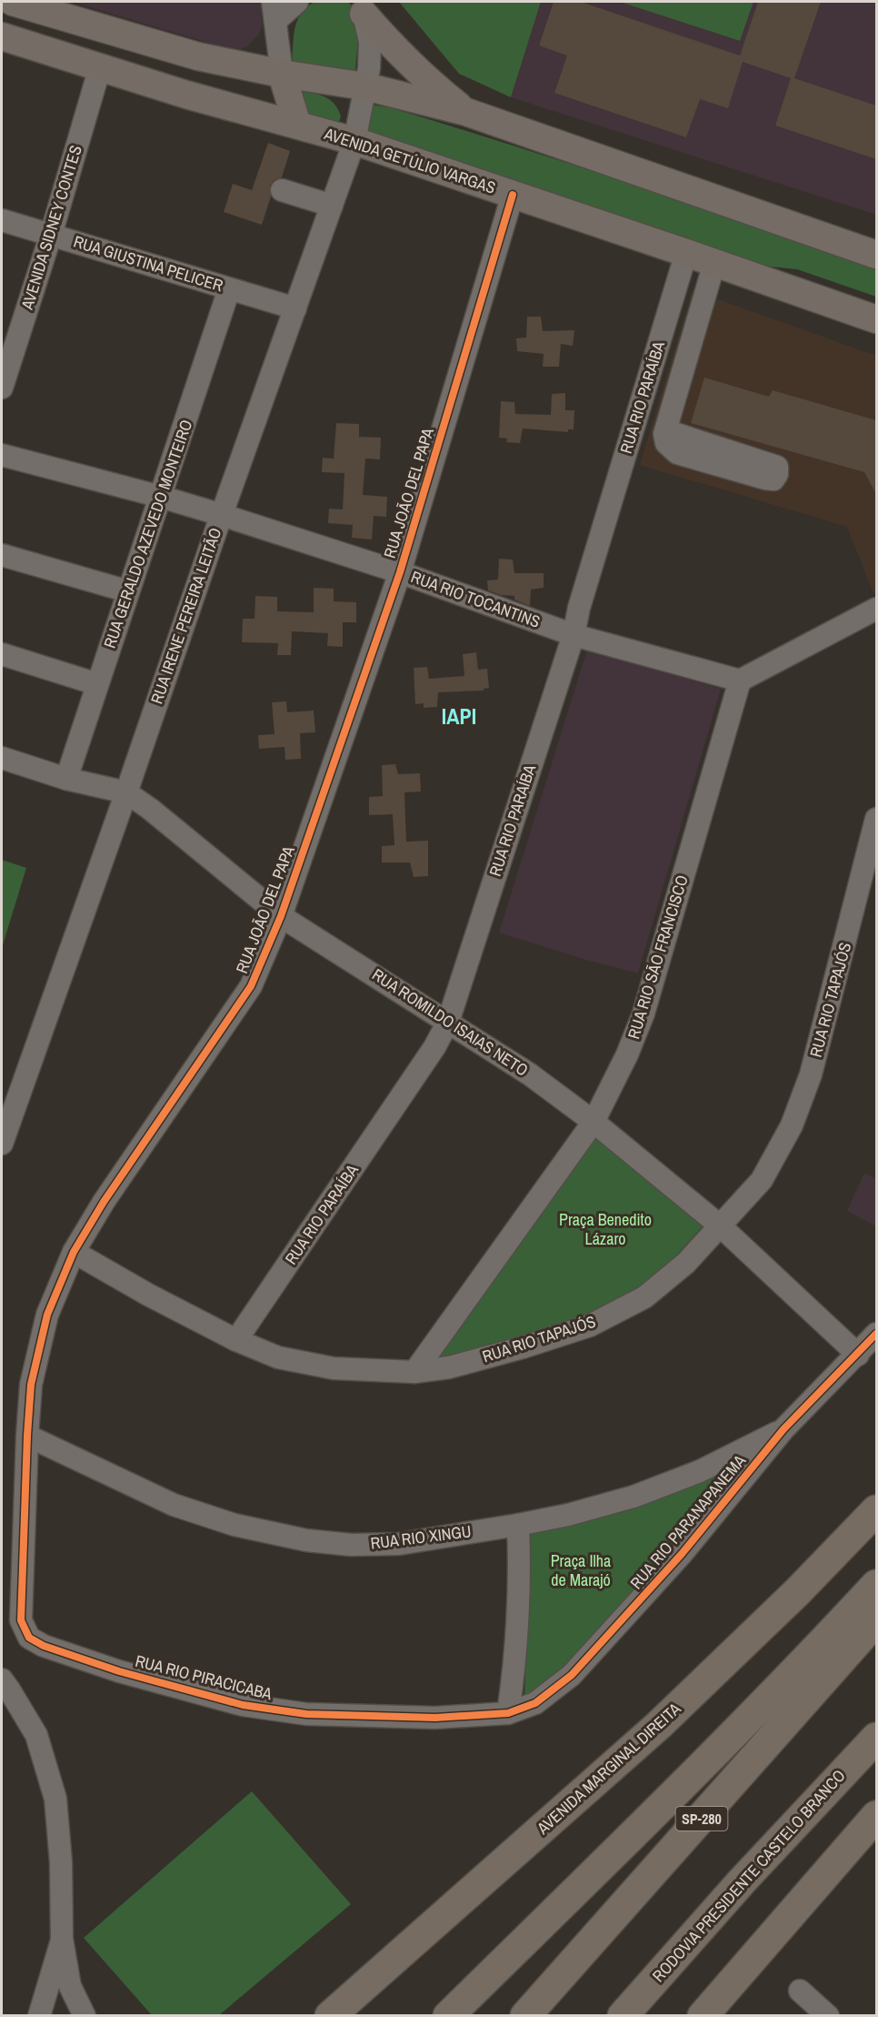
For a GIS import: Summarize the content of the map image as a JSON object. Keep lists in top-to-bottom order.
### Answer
{
  "streets": {
    "highway": ["AVENIDA MARGINAL DIREITA", "SP-280", "RODOVIA PRESIDENTE CASTELO BRANCO"],
    "main road": ["AVENIDA GETÚLIO VARGAS"],
    "street": [
      "AVENIDA SIDNEY CONTES",
      "RUA GIUSTINA PELICER",
      "RUA RIO PARAÍBA",
      "RUA JOÃO DEL PAPA",
      "RUA GERALDO AZEVEDO MONTEIRO",
      "RUA RIO TOCANTINS",
      "RUA IRENE PEREIRA LEITÃO",
      "RUA RIO SÃO FRANCISCO",
      "RUA RIO TAPAJÓS",
      "RUA ROMILDO ISAIAS NETO",
      "RUA RIO PARANAPANEMA",
      "RUA RIO XINGU",
      "RUA RIO PIRACICABA"
    ]
  },
  "crossings": [
    ["AVENIDA GETÚLIO VARGAS", "AVENIDA SIDNEY CONTES"],
    ["AVENIDA GETÚLIO VARGAS", "RUA RIO PARAÍBA"],
    ["AVENIDA GETÚLIO VARGAS", "RUA JOÃO DEL PAPA"],
    ["AVENIDA GETÚLIO VARGAS", "RUA IRENE PEREIRA LEITÃO"],
    ["AVENIDA SIDNEY CONTES", "RUA GIUSTINA PELICER"],
    ["RUA GIUSTINA PELICER", "RUA GERALDO AZEVEDO MONTEIRO"],
    ["RUA GIUSTINA PELICER", "RUA IRENE PEREIRA LEITÃO"],
    ["RUA RIO PARAÍBA", "RUA RIO TOCANTINS"],
    ["RUA RIO PARAÍBA", "RUA RIO TAPAJÓS"],
    ["RUA RIO PARAÍBA", "RUA ROMILDO ISAIAS NETO"],
    ["RUA JOÃO DEL PAPA", "RUA RIO TOCANTINS"],
    ["RUA JOÃO DEL PAPA", "RUA RIO TAPAJÓS"],
    ["RUA JOÃO DEL PAPA", "RUA ROMILDO ISAIAS NETO"],
    ["RUA JOÃO DEL PAPA", "RUA RIO XINGU"],
    ["RUA JOÃO DEL PAPA", "RUA RIO PIRACICABA"],
    ["RUA GERALDO AZEVEDO MONTEIRO", "RUA RIO TOCANTINS"],
    ["RUA GERALDO AZEVEDO MONTEIRO", "RUA ROMILDO ISAIAS NETO"],
    ["RUA RIO TOCANTINS", "RUA IRENE PEREIRA LEITÃO"],
    ["RUA RIO TOCANTINS", "RUA RIO SÃO FRANCISCO"],
    ["RUA IRENE PEREIRA LEITÃO", "RUA ROMILDO ISAIAS NETO"],
    ["RUA RIO SÃO FRANCISCO", "RUA RIO TAPAJÓS"],
    ["RUA RIO SÃO FRANCISCO", "RUA ROMILDO ISAIAS NETO"],
    ["RUA RIO TAPAJÓS", "RUA ROMILDO ISAIAS NETO"],
    ["RUA ROMILDO ISAIAS NETO", "RUA RIO PARANAPANEMA"],
    ["RUA RIO PARANAPANEMA", "RUA RIO XINGU"],
    ["RUA RIO PARANAPANEMA", "RUA RIO PIRACICABA"]
  ],
  "districts": ["IAPI"],
  "parks": ["Praça Benedito Lázaro", "Praça Ilha de Marajó"]
}
